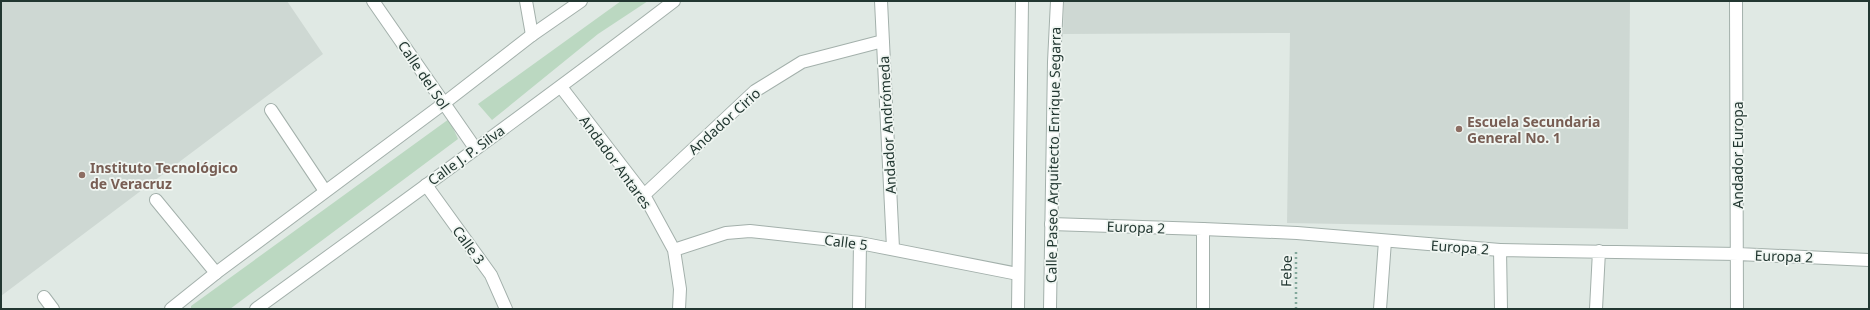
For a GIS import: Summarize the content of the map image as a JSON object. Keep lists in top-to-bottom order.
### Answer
{
  "streets": {
    "street": [
      "Calle del Sol",
      "Andador Cirio",
      "Andador Andrómeda",
      "Calle J. P. Silva",
      "Calle Paseo Arquitecto Enrique Segarra",
      "Andador Europa",
      "Andador Antares",
      "Europa 2",
      "Calle 5",
      "Calle 3"
    ],
    "path": ["Febe"]
  },
  "crossings": [
    ["Calle del Sol", "Calle J. P. Silva"],
    ["Andador Cirio", "Andador Andrómeda"],
    ["Andador Cirio", "Andador Antares"],
    ["Andador Andrómeda", "Calle 5"],
    ["Calle J. P. Silva", "Andador Antares"],
    ["Calle J. P. Silva", "Calle 3"],
    ["Calle Paseo Arquitecto Enrique Segarra", "Europa 2"],
    ["Andador Europa", "Europa 2"],
    ["Andador Antares", "Calle 5"],
    ["Europa 2", "Febe"]
  ],
  "places": ["Escuela Secundaria General No. 1", "Instituto Tecnológico de Veracruz"]
}
